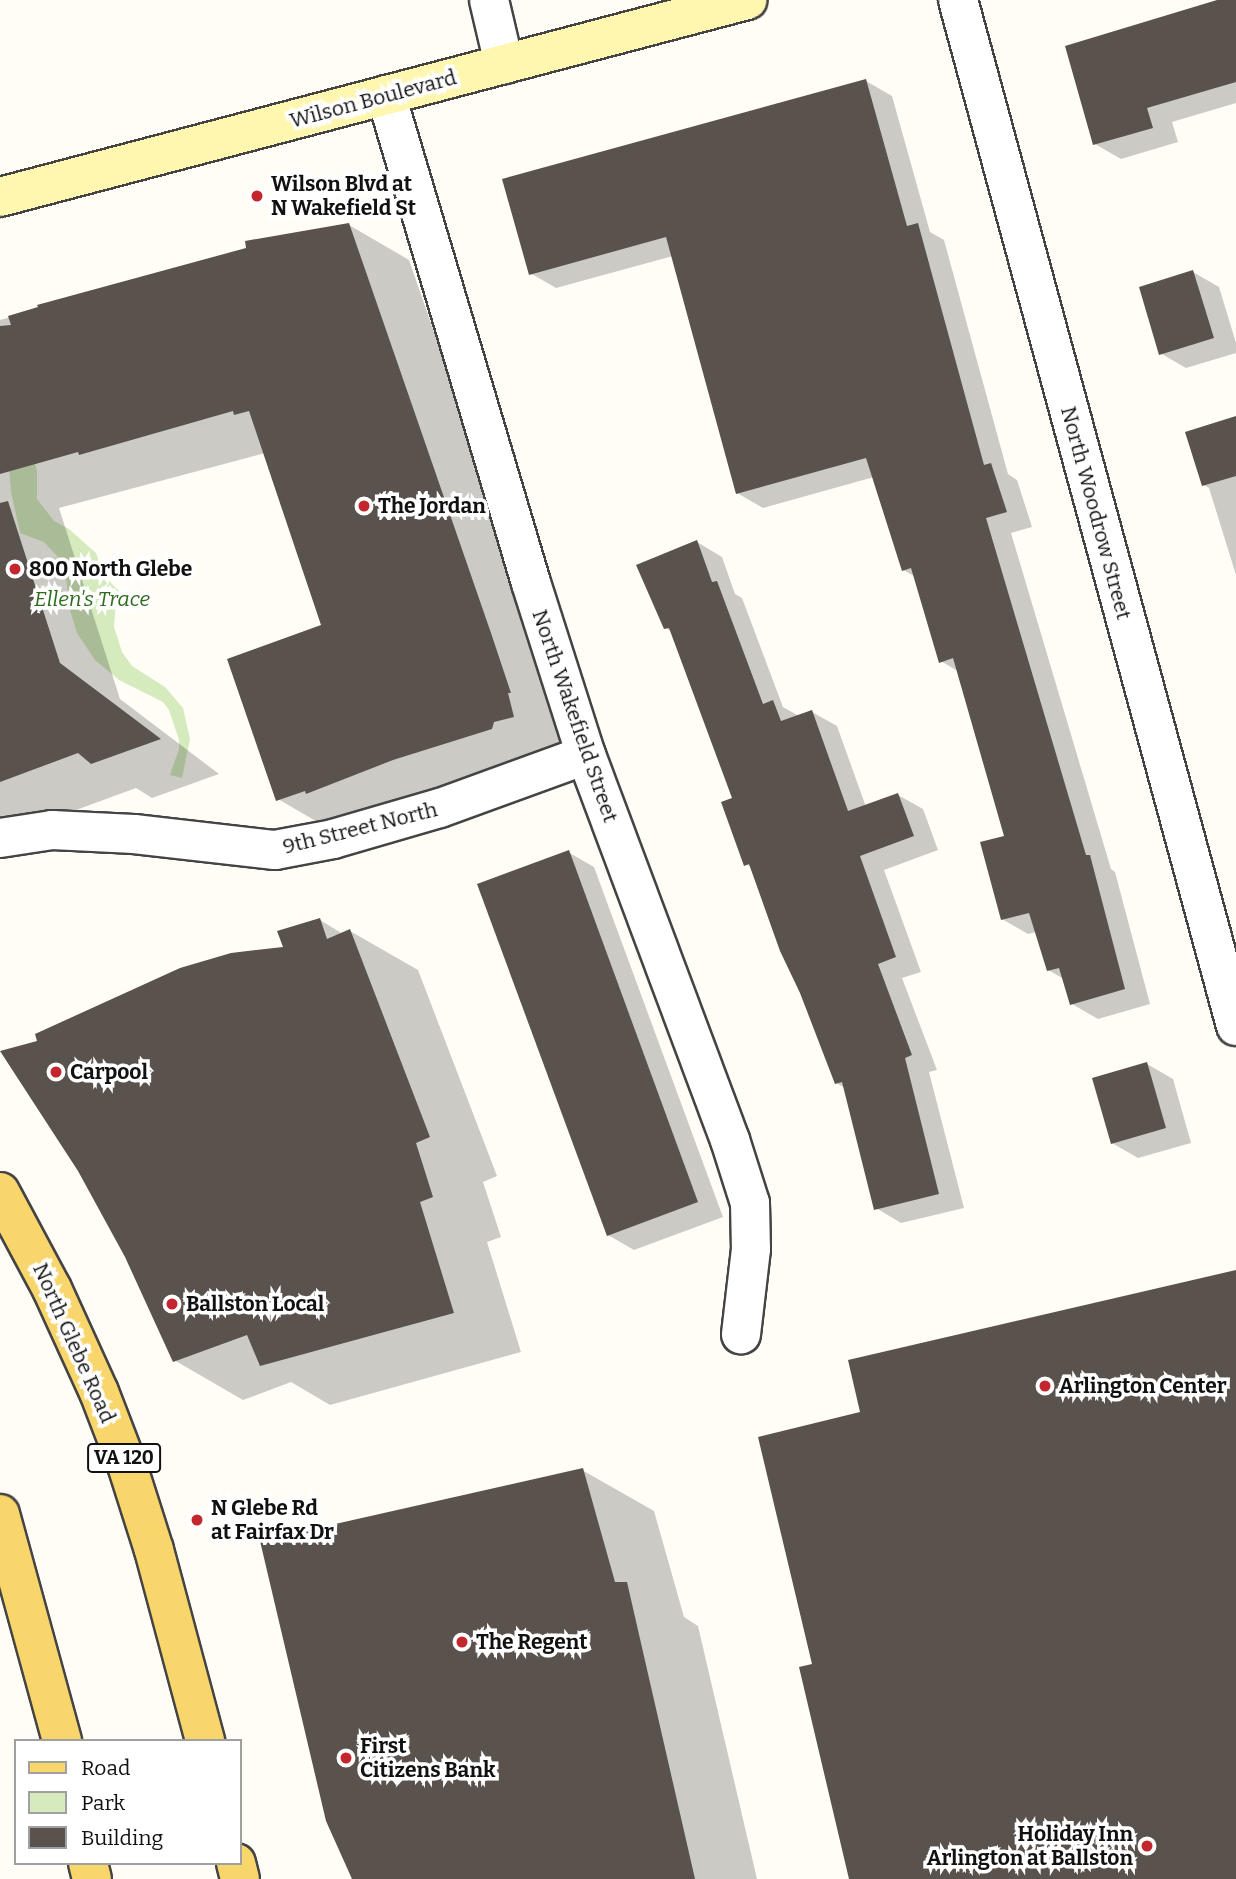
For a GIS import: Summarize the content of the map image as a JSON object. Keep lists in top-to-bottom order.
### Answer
{
  "streets": {
    "main road": ["Wilson Boulevard", "North Glebe Road", "VA 120"],
    "street": ["North Woodrow Street", "North Wakefield Street", "9th Street North"]
  },
  "crossings": [
    ["Wilson Boulevard", "North Wakefield Street"],
    ["North Wakefield Street", "9th Street North"]
  ],
  "parks": ["Ellen's Trace"],
  "places": [
    "Wilson Blvd at N Wakefield St",
    "The Jordan",
    "800 North Glebe",
    "Carpool",
    "Ballston Local",
    "Arlington Center",
    "N Glebe Rd at Fairfax Dr",
    "The Regent",
    "First Citizens Bank",
    "Holiday Inn Arlington at Ballston"
  ],
  "legend": ["Road", "Park", "Building"]
}
